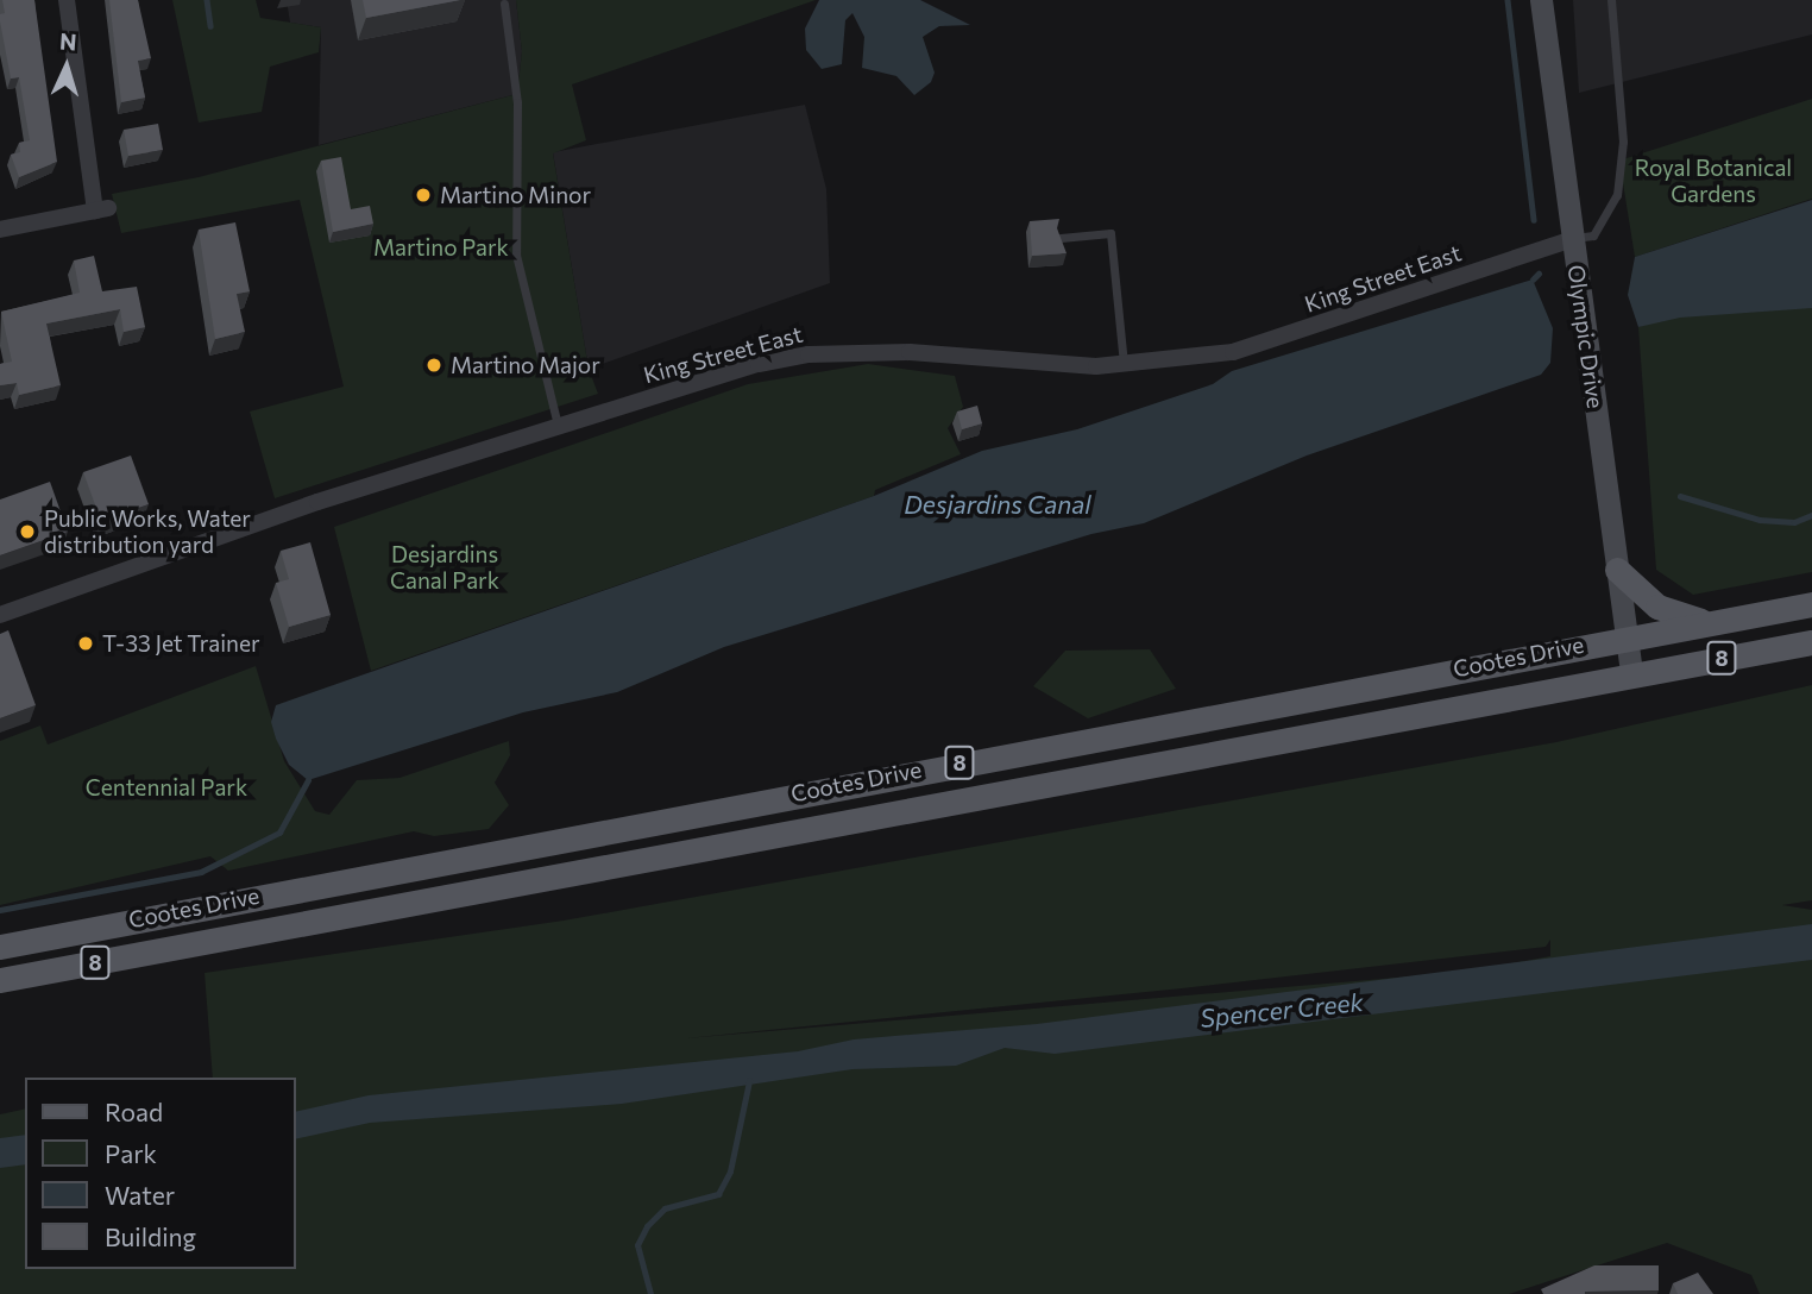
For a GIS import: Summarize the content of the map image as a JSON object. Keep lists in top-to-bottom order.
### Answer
{
  "streets": {
    "main road": ["Olympic Drive", "Cootes Drive", "8"],
    "street": ["King Street East"]
  },
  "crossings": [
    ["King Street East", "Olympic Drive"],
    ["Olympic Drive", "Cootes Drive"]
  ],
  "water": ["Desjardins Canal", "Spencer Creek"],
  "parks": [
    "Royal Botanical Gardens",
    "Martino Park",
    "Desjardins Canal Park",
    "Centennial Park"
  ],
  "places": [
    "Martino Minor",
    "Martino Major",
    "Public Works, Water distribution yard",
    "T-33 Jet Trainer"
  ],
  "legend": [
    "Road",
    "Park",
    "Water",
    "Building"
  ],
  "north": "top"
}
